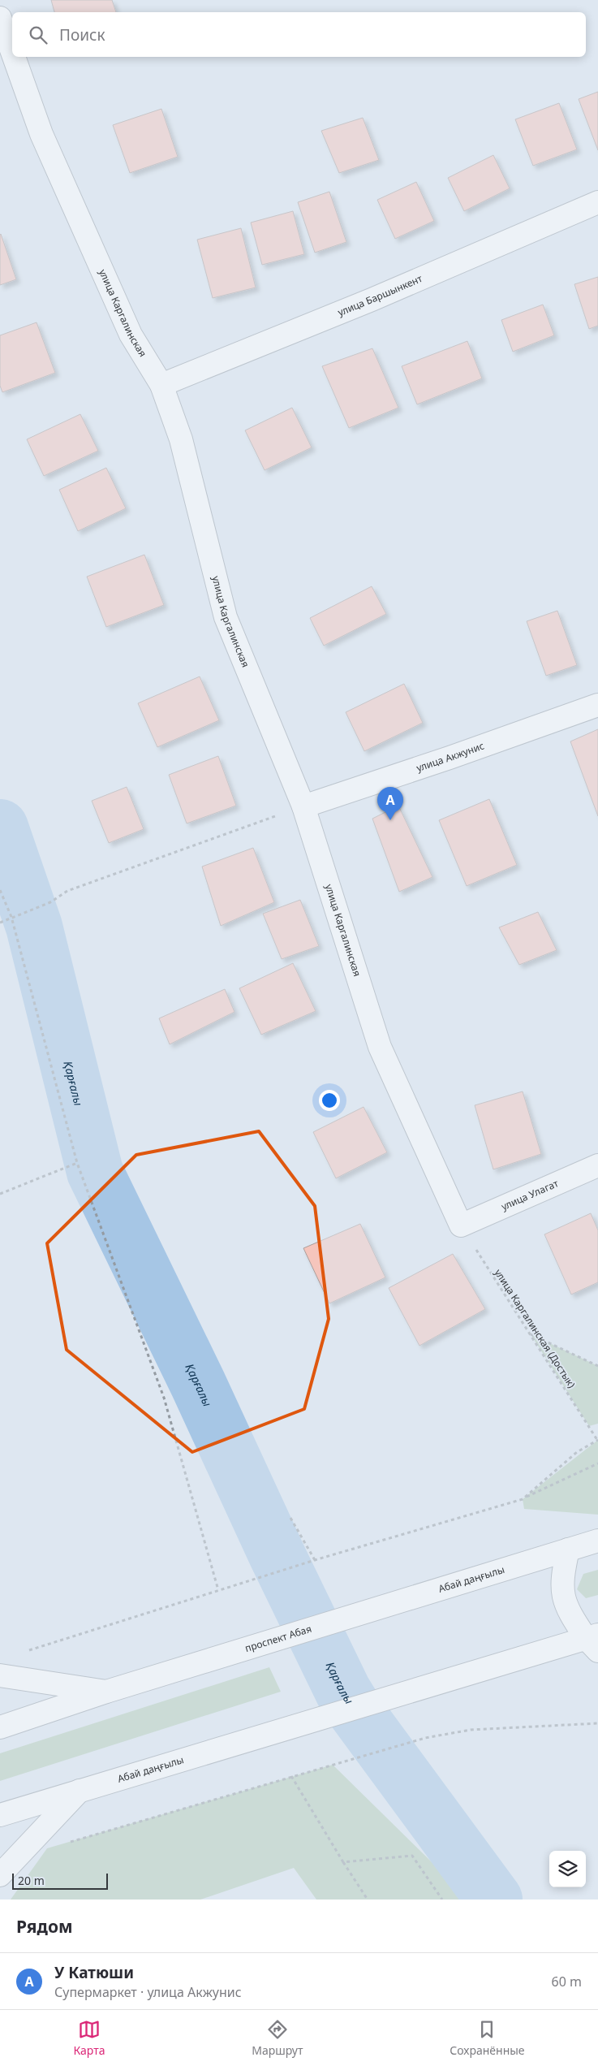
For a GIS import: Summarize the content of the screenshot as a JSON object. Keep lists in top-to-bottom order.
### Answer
{
  "streets": {
    "street": [
      "улица Баршынкент",
      "улица Каргалинская",
      "улица Акжунис",
      "улица Улагат",
      "Абай даңғылы",
      "проспект Абая"
    ],
    "path": ["улица Каргалинская (Достык)"]
  },
  "crossings": [
    ["улица Баршынкент", "улица Каргалинская"],
    ["улица Каргалинская", "улица Акжунис"],
    ["улица Каргалинская", "улица Улагат"],
    ["улица Каргалинская", "улица Каргалинская (Достык)"],
    ["улица Улагат", "улица Каргалинская (Достык)"],
    ["Абай даңғылы", "проспект Абая"]
  ],
  "water": ["Қарғалы"],
  "scale_bar": "20 m",
  "page": {
    "search": "Поиск",
    "pins": "A",
    "scale": "20 m",
    "heading": "Рядом",
    "list": [
      {
        "mark": "A",
        "name": "У Катюши",
        "note": "Супермаркет · улица Акжунис",
        "value": "60 m"
      }
    ],
    "nav": ["Карта", "Маршрут", "Сохранённые"]
  }
}
